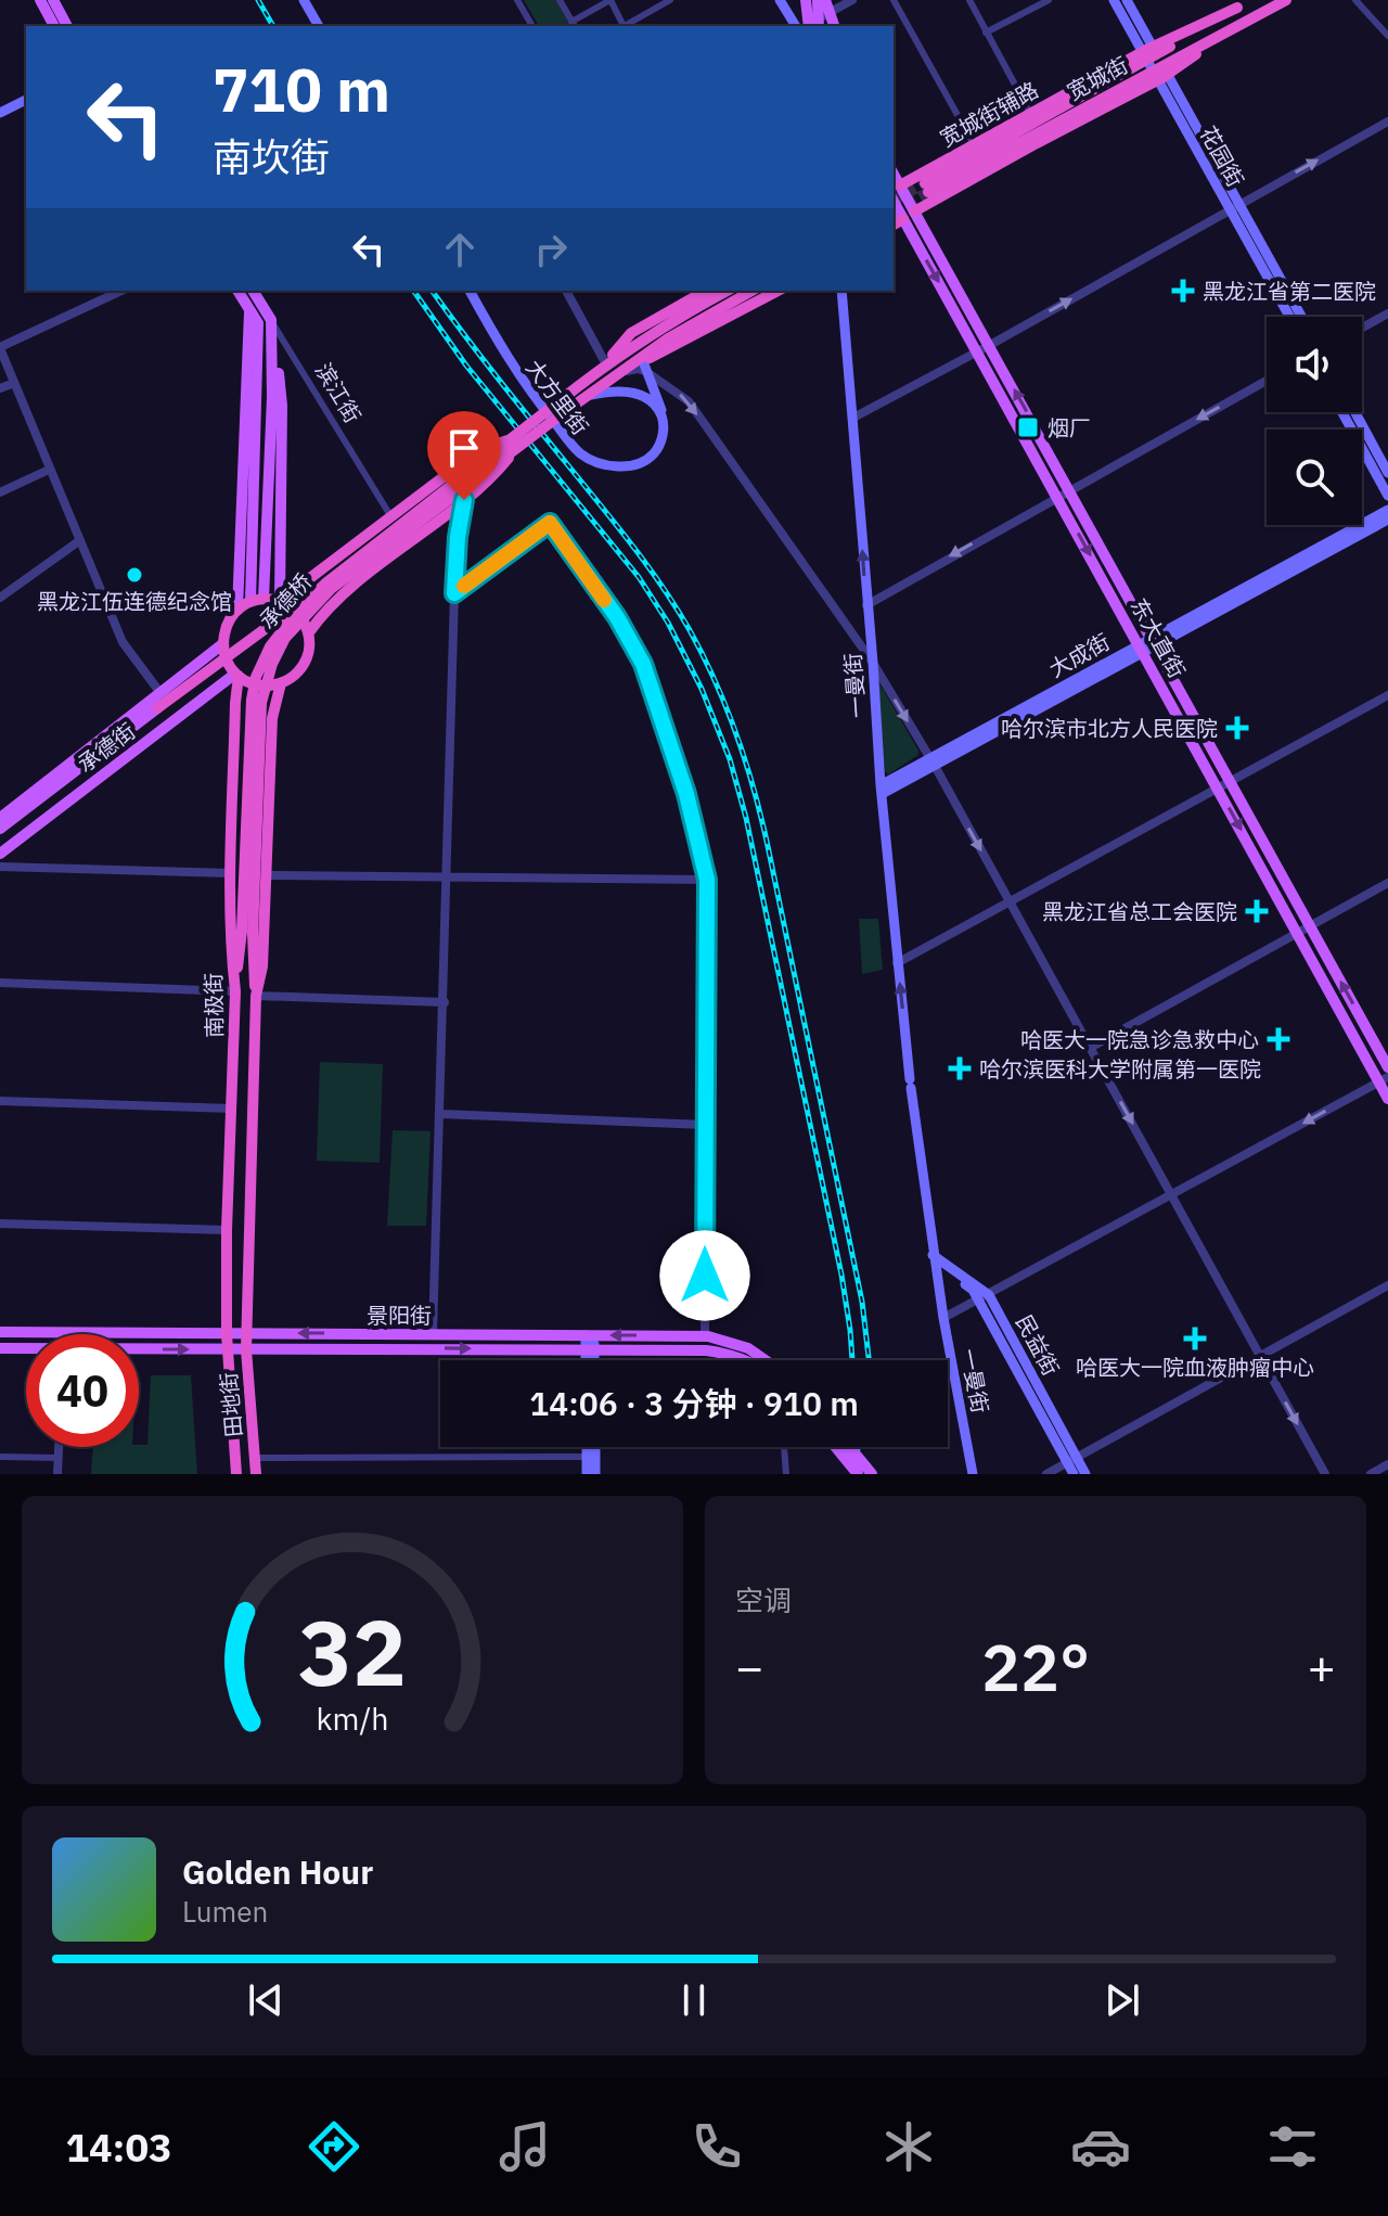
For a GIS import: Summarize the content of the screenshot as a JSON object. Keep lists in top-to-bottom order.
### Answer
{
  "streets": {
    "highway": [
      "宽城街",
      "宽城街辅路",
      "承德桥",
      "南极街",
      "田地街"
    ],
    "main road": [
      "花园街",
      "滨江街",
      "大方里街",
      "东大直街",
      "大成街",
      "一曼街",
      "承德街",
      "景阳街",
      "民益街"
    ]
  },
  "crossings": [
    ["宽城街", "宽城街辅路"],
    ["宽城街", "花园街"],
    ["宽城街辅路", "花园街"],
    ["宽城街辅路", "东大直街"],
    ["东大直街", "大成街"],
    ["大成街", "一曼街"],
    ["一曼街", "民益街"],
    ["承德街", "南极街"],
    ["南极街", "景阳街"],
    ["南极街", "田地街"],
    ["景阳街", "田地街"]
  ],
  "one_way": ["一曼街"],
  "places": {
    "health": [
      "黑龙江省第二医院",
      "哈尔滨市北方人民医院",
      "黑龙江省总工会医院",
      "哈医大一院急诊急救中心",
      "哈尔滨医科大学附属第一医院",
      "哈医大一院血液肿瘤中心"
    ],
    "transit": ["烟厂"],
    "other": ["黑龙江伍连德纪念馆"]
  },
  "page": {
    "turn": ["710 m", "南坎街"],
    "limit": "40",
    "trip": "14:06 · 3 分钟 · 910 m",
    "tile": "空调",
    "heat": ["−", "22°", "+"],
    "song": ["Golden Hour", "Lumen"],
    "tabs": "14:03",
    "gauge": ["32", "km/h"]
  }
}
